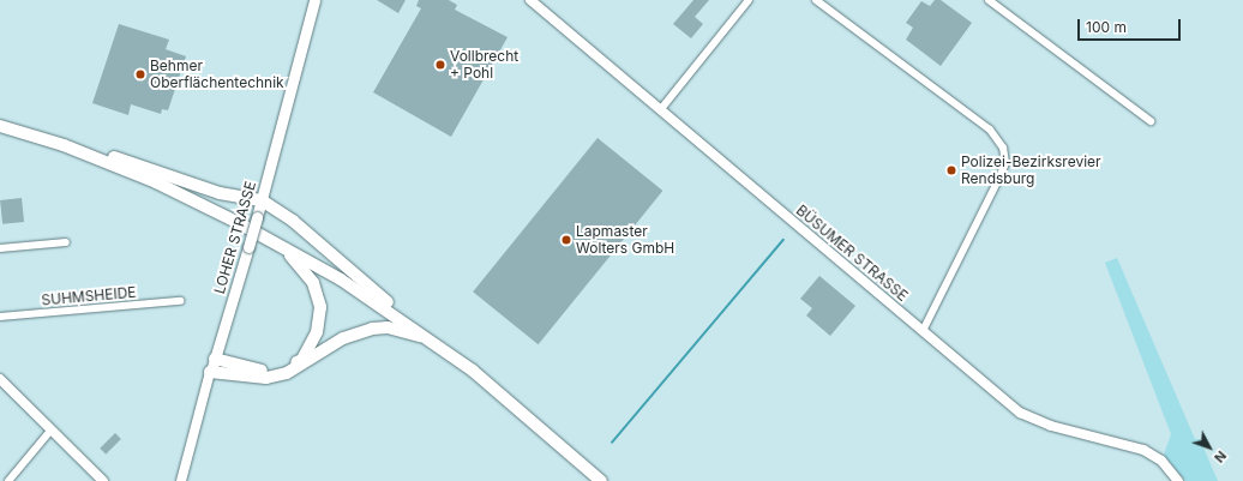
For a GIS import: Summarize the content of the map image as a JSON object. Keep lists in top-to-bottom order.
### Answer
{
  "streets": {
    "main road": ["LOHER STRASSE"],
    "street": ["BÜSUMER STRASSE", "SUHMSHEIDE"]
  },
  "places": [
    "Vollbrecht + Pohl",
    "Behmer Oberflächentechnik",
    "Polizei-Bezirksrevier Rendsburg",
    "Lapmaster Wolters GmbH"
  ],
  "scale_bar": "100 m",
  "north": "bottom right"
}
